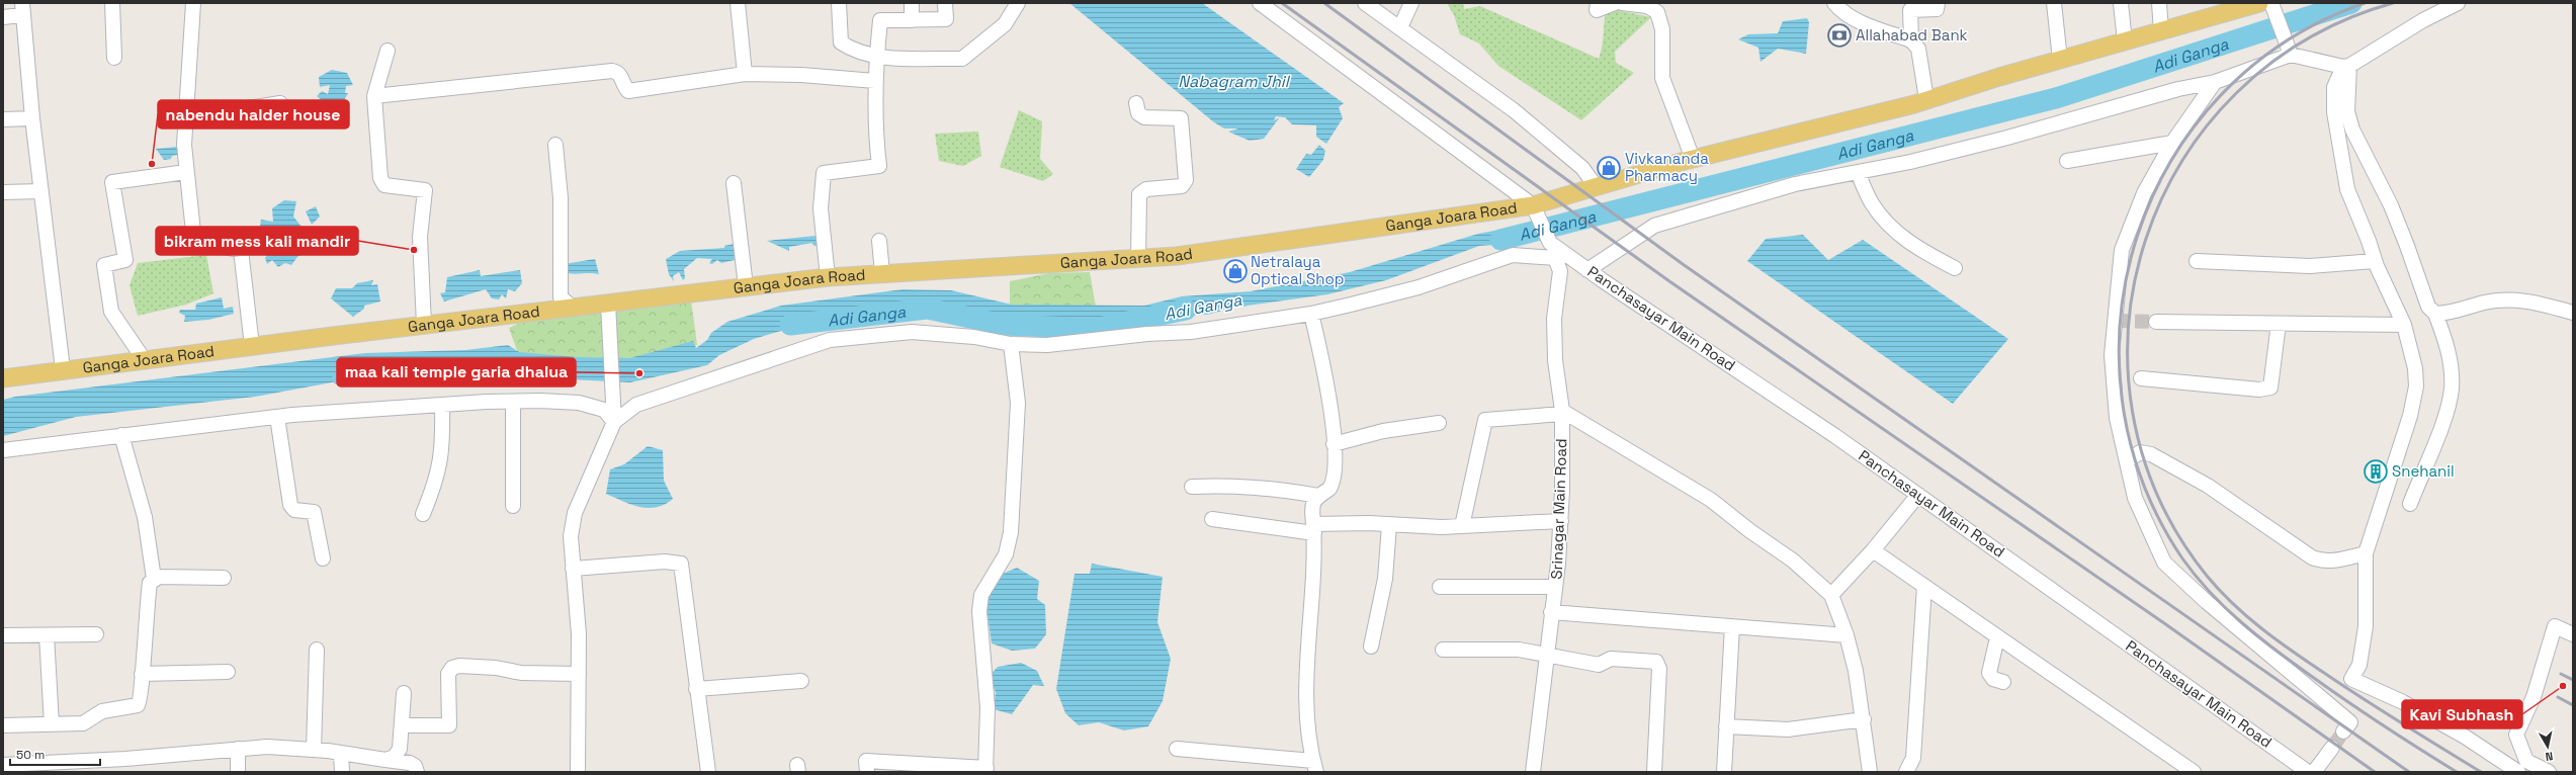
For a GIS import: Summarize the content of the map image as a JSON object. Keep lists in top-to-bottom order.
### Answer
{
  "streets": {
    "main road": ["Ganga Joara Road"],
    "street": ["Panchasayar Main Road", "Srinagar Main Road"]
  },
  "crossings": [
    ["Ganga Joara Road", "Panchasayar Main Road"],
    ["Panchasayar Main Road", "Srinagar Main Road"]
  ],
  "water": ["Adi Ganga", "Nabagram Jhil"],
  "places": {
    "bank": ["Allahabad Bank"],
    "other": [
      "nabendu halder house",
      "bikram mess kali mandir",
      "maa kali temple garia dhalua",
      "Kavi Subhash"
    ],
    "shop": ["Vivkananda Pharmacy", "Netralaya Optical Shop"],
    "building": ["Snehanil"]
  },
  "scale_bar": "50 m",
  "north": "bottom"
}
